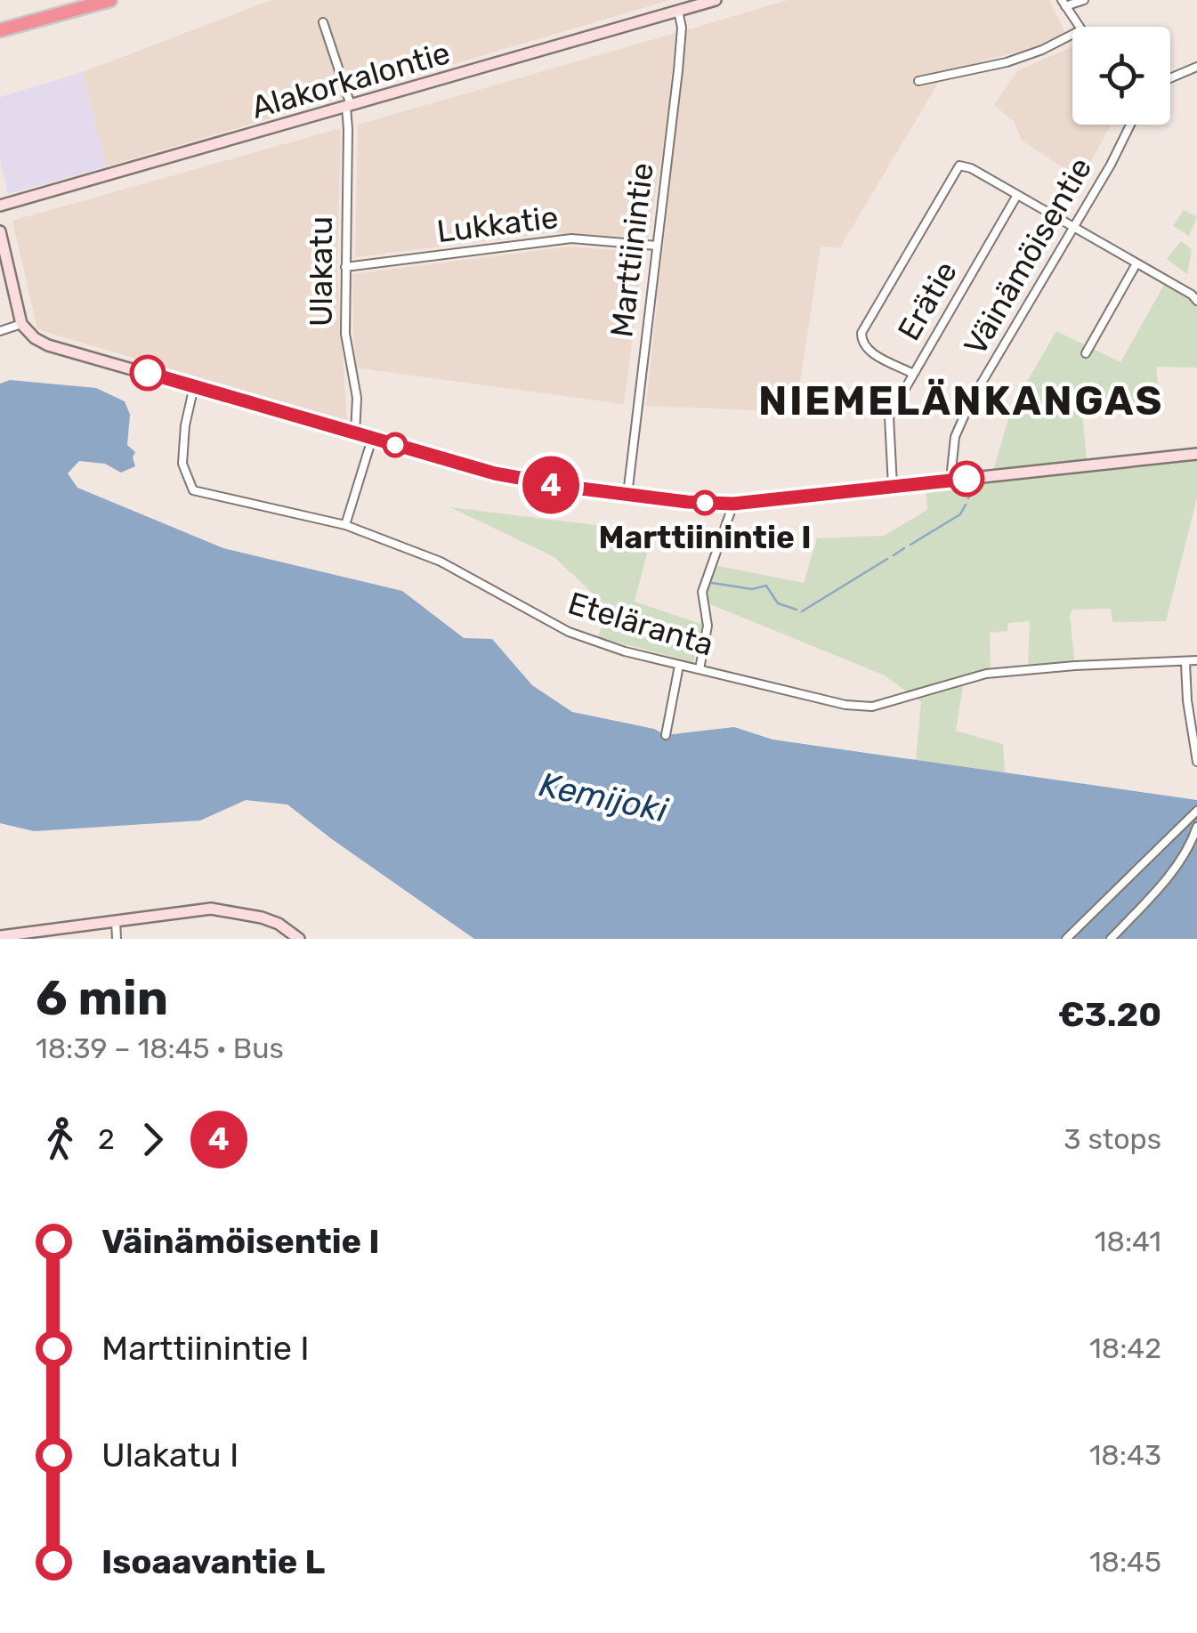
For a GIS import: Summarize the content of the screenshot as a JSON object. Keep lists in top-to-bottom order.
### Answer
{
  "streets": {
    "street": [
      "Alakorkalontie",
      "Lukkatie",
      "Marttiinintie",
      "Väinämöisentie",
      "Ulakatu",
      "Erätie",
      "Eteläranta"
    ]
  },
  "crossings": [
    ["Alakorkalontie", "Marttiinintie"],
    ["Alakorkalontie", "Ulakatu"],
    ["Lukkatie", "Marttiinintie"],
    ["Lukkatie", "Ulakatu"]
  ],
  "districts": ["NIEMELÄNKANGAS"],
  "water": ["Kemijoki"],
  "places": ["Marttiinintie I"],
  "lines": ["bus line 4"],
  "page": {
    "on_map": "4",
    "heading": ["6 min", "18:39 – 18:45 · Bus", "€3.20"],
    "legs": ["2", "4", "3 stops"],
    "list": [
      {
        "name": "Väinämöisentie I",
        "value": "18:41"
      },
      {
        "name": "Marttiinintie I",
        "value": "18:42"
      },
      {
        "name": "Ulakatu I",
        "value": "18:43"
      },
      {
        "name": "Isoaavantie L",
        "value": "18:45"
      }
    ]
  }
}
